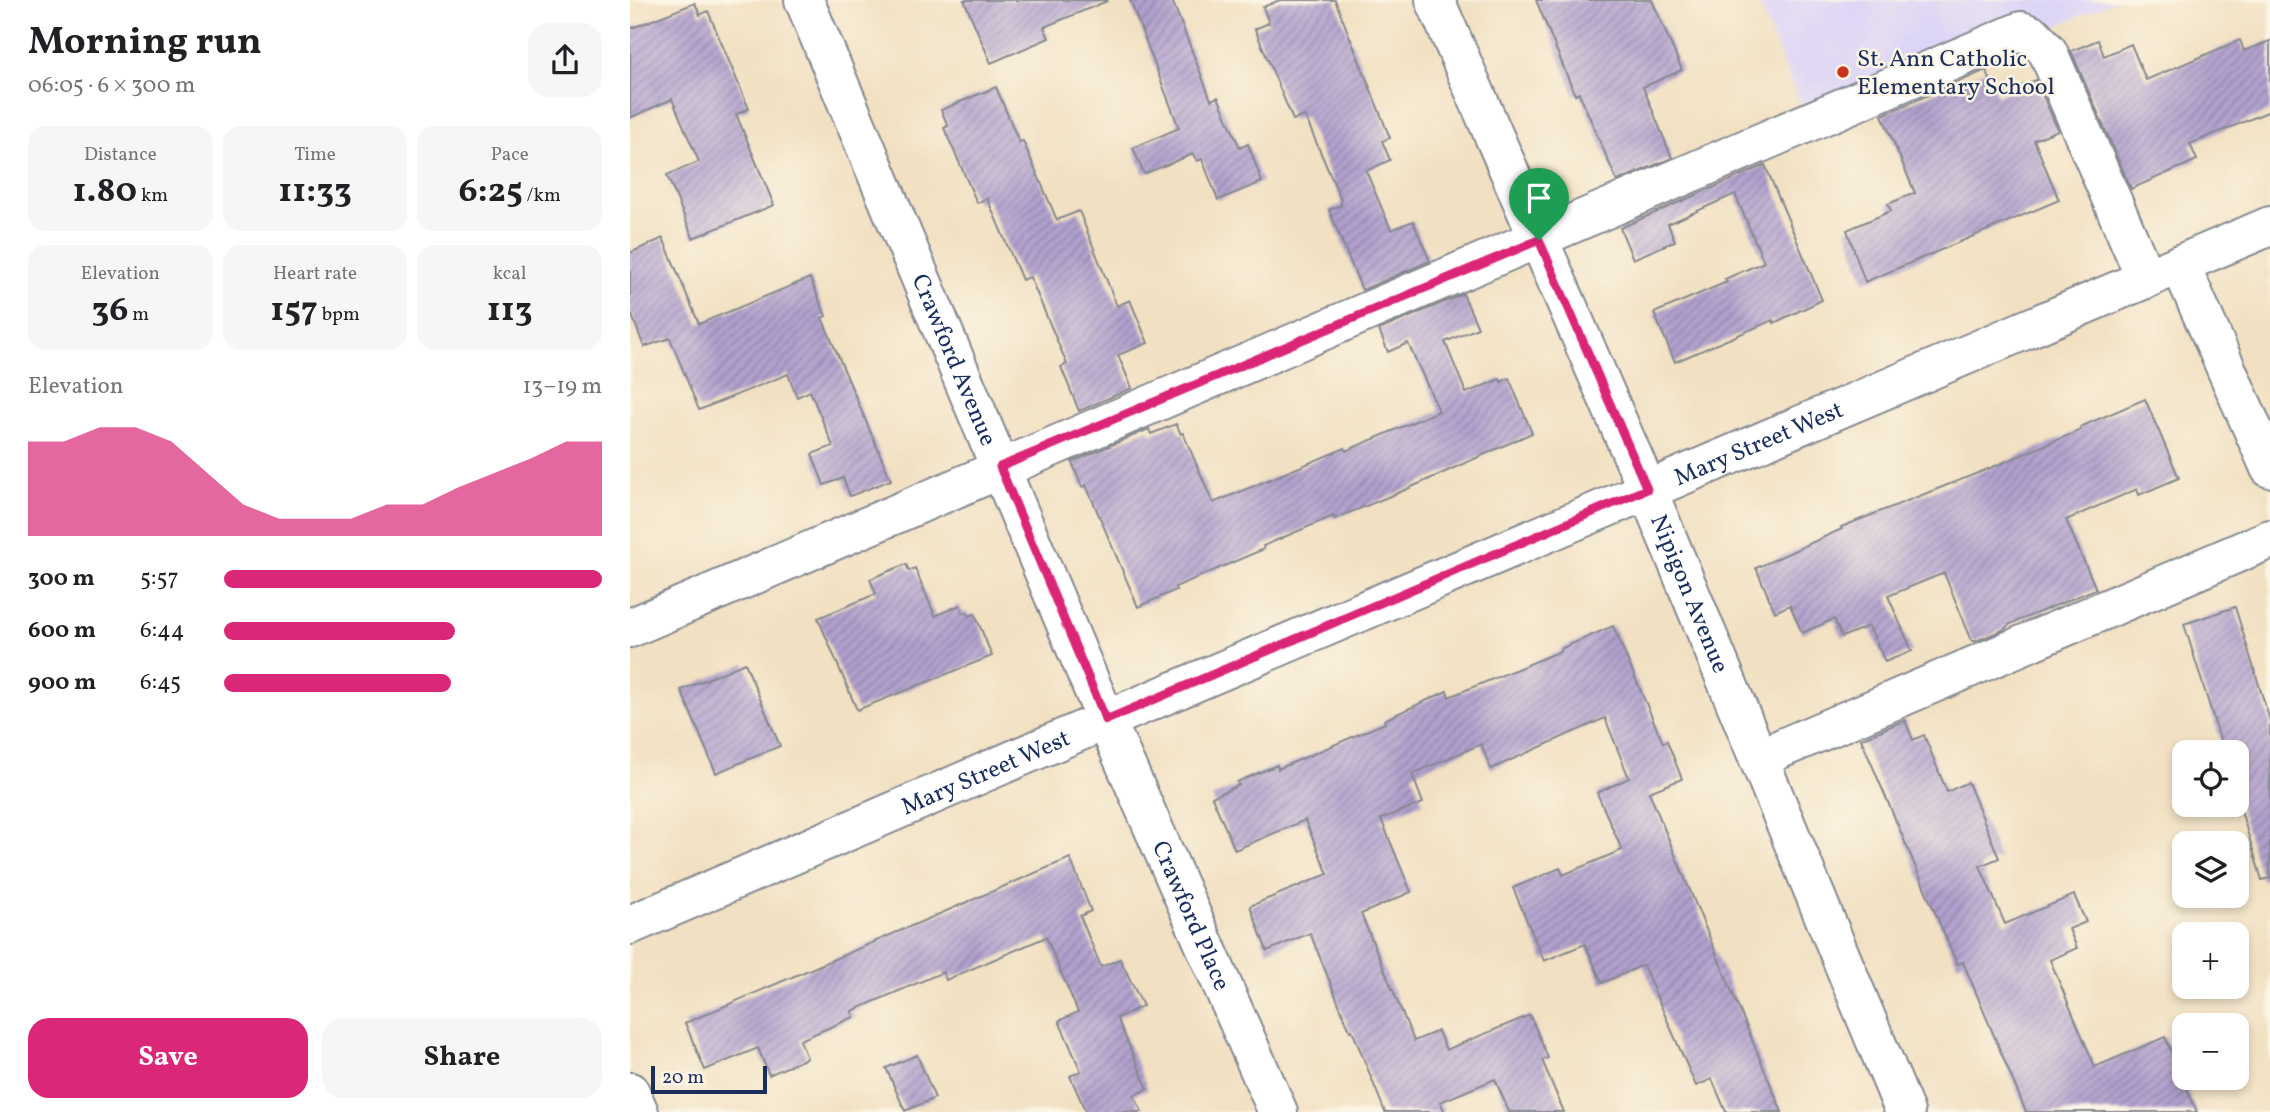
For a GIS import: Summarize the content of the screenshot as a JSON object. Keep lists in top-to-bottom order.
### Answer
{
  "streets": {
    "street": [
      "Crawford Avenue",
      "Mary Street West",
      "Nipigon Avenue",
      "Crawford Place"
    ]
  },
  "crossings": [
    ["Crawford Avenue", "Mary Street West"],
    ["Crawford Avenue", "Crawford Place"],
    ["Mary Street West", "Nipigon Avenue"],
    ["Mary Street West", "Crawford Place"]
  ],
  "places": ["St. Ann Catholic Elementary School"],
  "scale_bar": "20 m",
  "page": {
    "heading": ["Morning run", "06:05 · 6 × 300 m"],
    "stats": [
      ["Distance", "1.80 km"],
      ["Time", "11:33"],
      ["Pace", "6:25 /km"],
      ["Elevation", "36 m"],
      ["Heart rate", "157 bpm"],
      ["kcal", "113"]
    ],
    "chart": ["Elevation", "13–19 m"],
    "list": [
      {
        "name": "300 m",
        "note": "5:57"
      },
      {
        "name": "600 m",
        "note": "6:44"
      },
      {
        "name": "900 m",
        "note": "6:45"
      }
    ],
    "map_buttons": ["+", "−"],
    "buttons": ["Save", "Share"],
    "scale": "20 m"
  }
}
